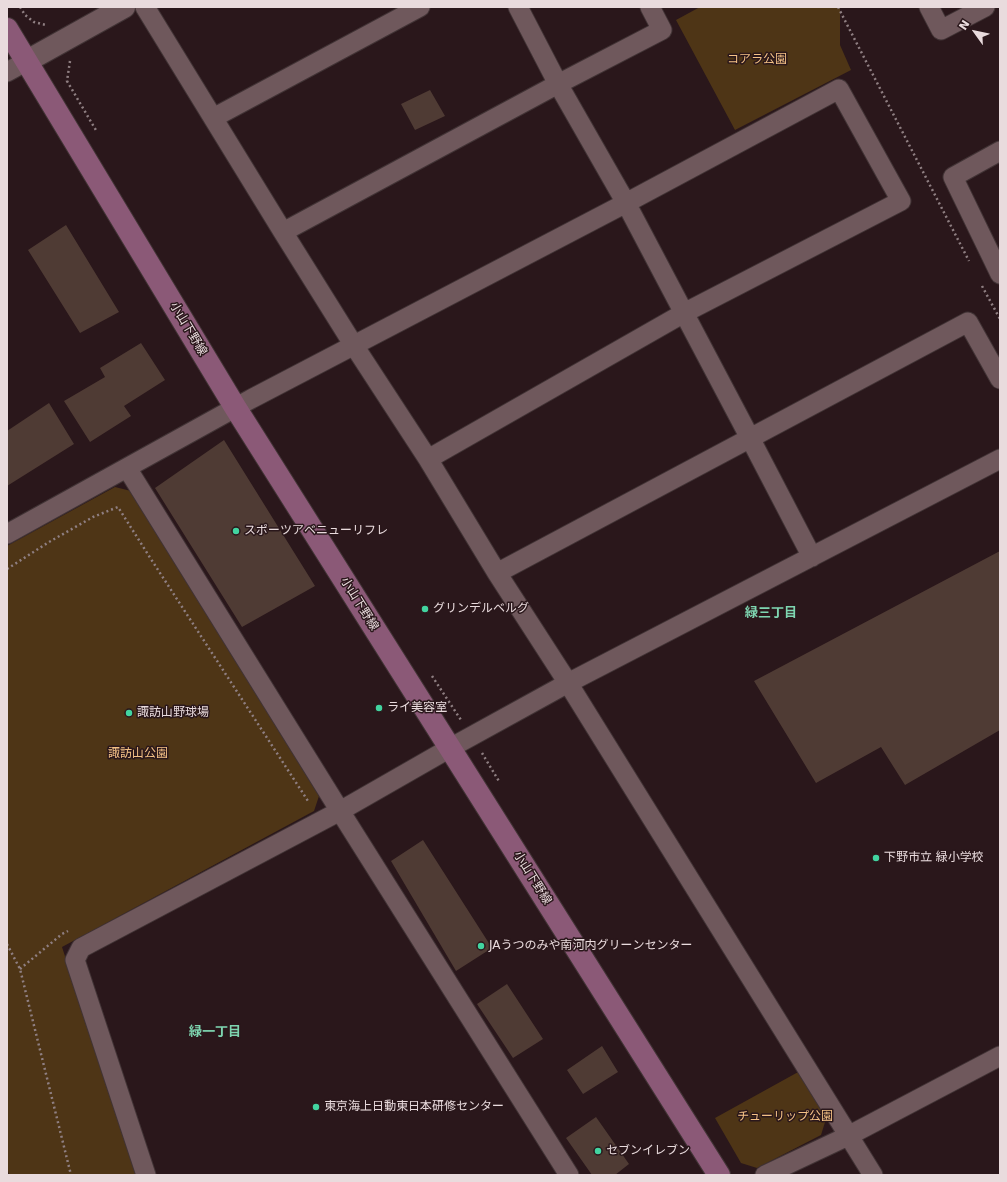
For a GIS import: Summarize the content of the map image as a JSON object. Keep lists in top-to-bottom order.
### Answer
{
  "streets": {
    "main road": ["小山下野線"]
  },
  "districts": ["緑三丁目", "緑一丁目"],
  "parks": ["コアラ公園", "諏訪山公園", "チューリップ公園"],
  "places": [
    "スポーツアベニューリフレ",
    "グリンデルベルグ",
    "ライ美容室",
    "諏訪山野球場",
    "下野市立 緑小学校",
    "JAうつのみや南河内グリーンセンター",
    "東京海上日動東日本研修センター",
    "セブンイレブン"
  ],
  "north": "top left"
}
